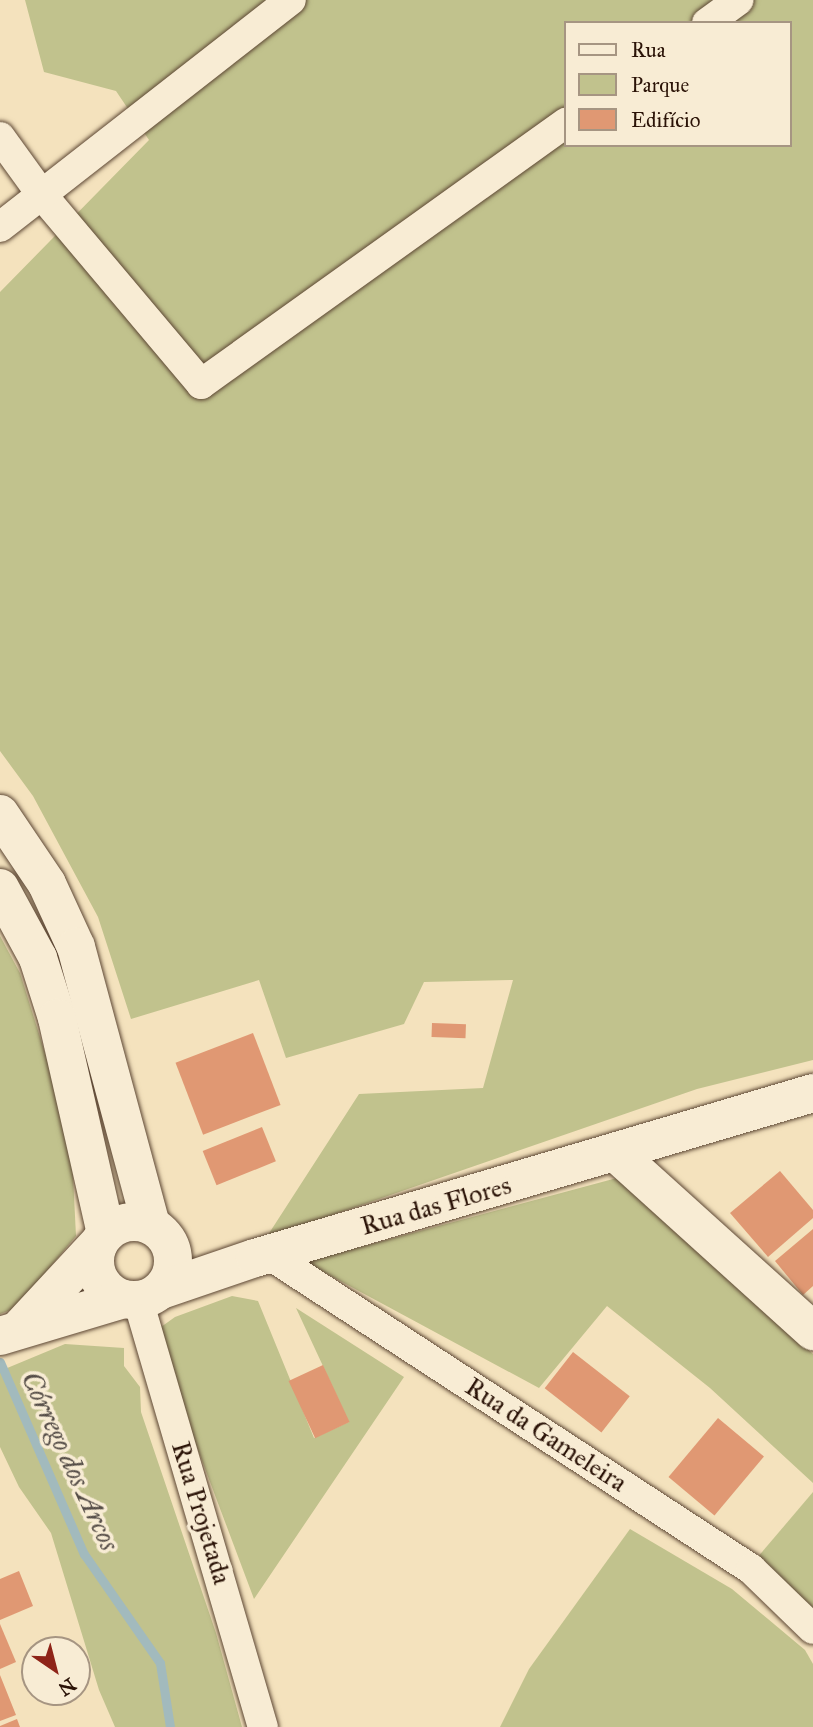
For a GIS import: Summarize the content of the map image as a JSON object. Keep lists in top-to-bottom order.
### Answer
{
  "streets": {
    "main road": ["Rua das Flores"],
    "street": ["Rua da Gameleira", "Rua Projetada"]
  },
  "crossings": [
    ["Rua das Flores", "Rua da Gameleira"],
    ["Rua das Flores", "Rua Projetada"]
  ],
  "water": ["Córrego dos Arcos"],
  "legend": ["Rua", "Parque", "Edifício"],
  "north": "bottom right"
}
